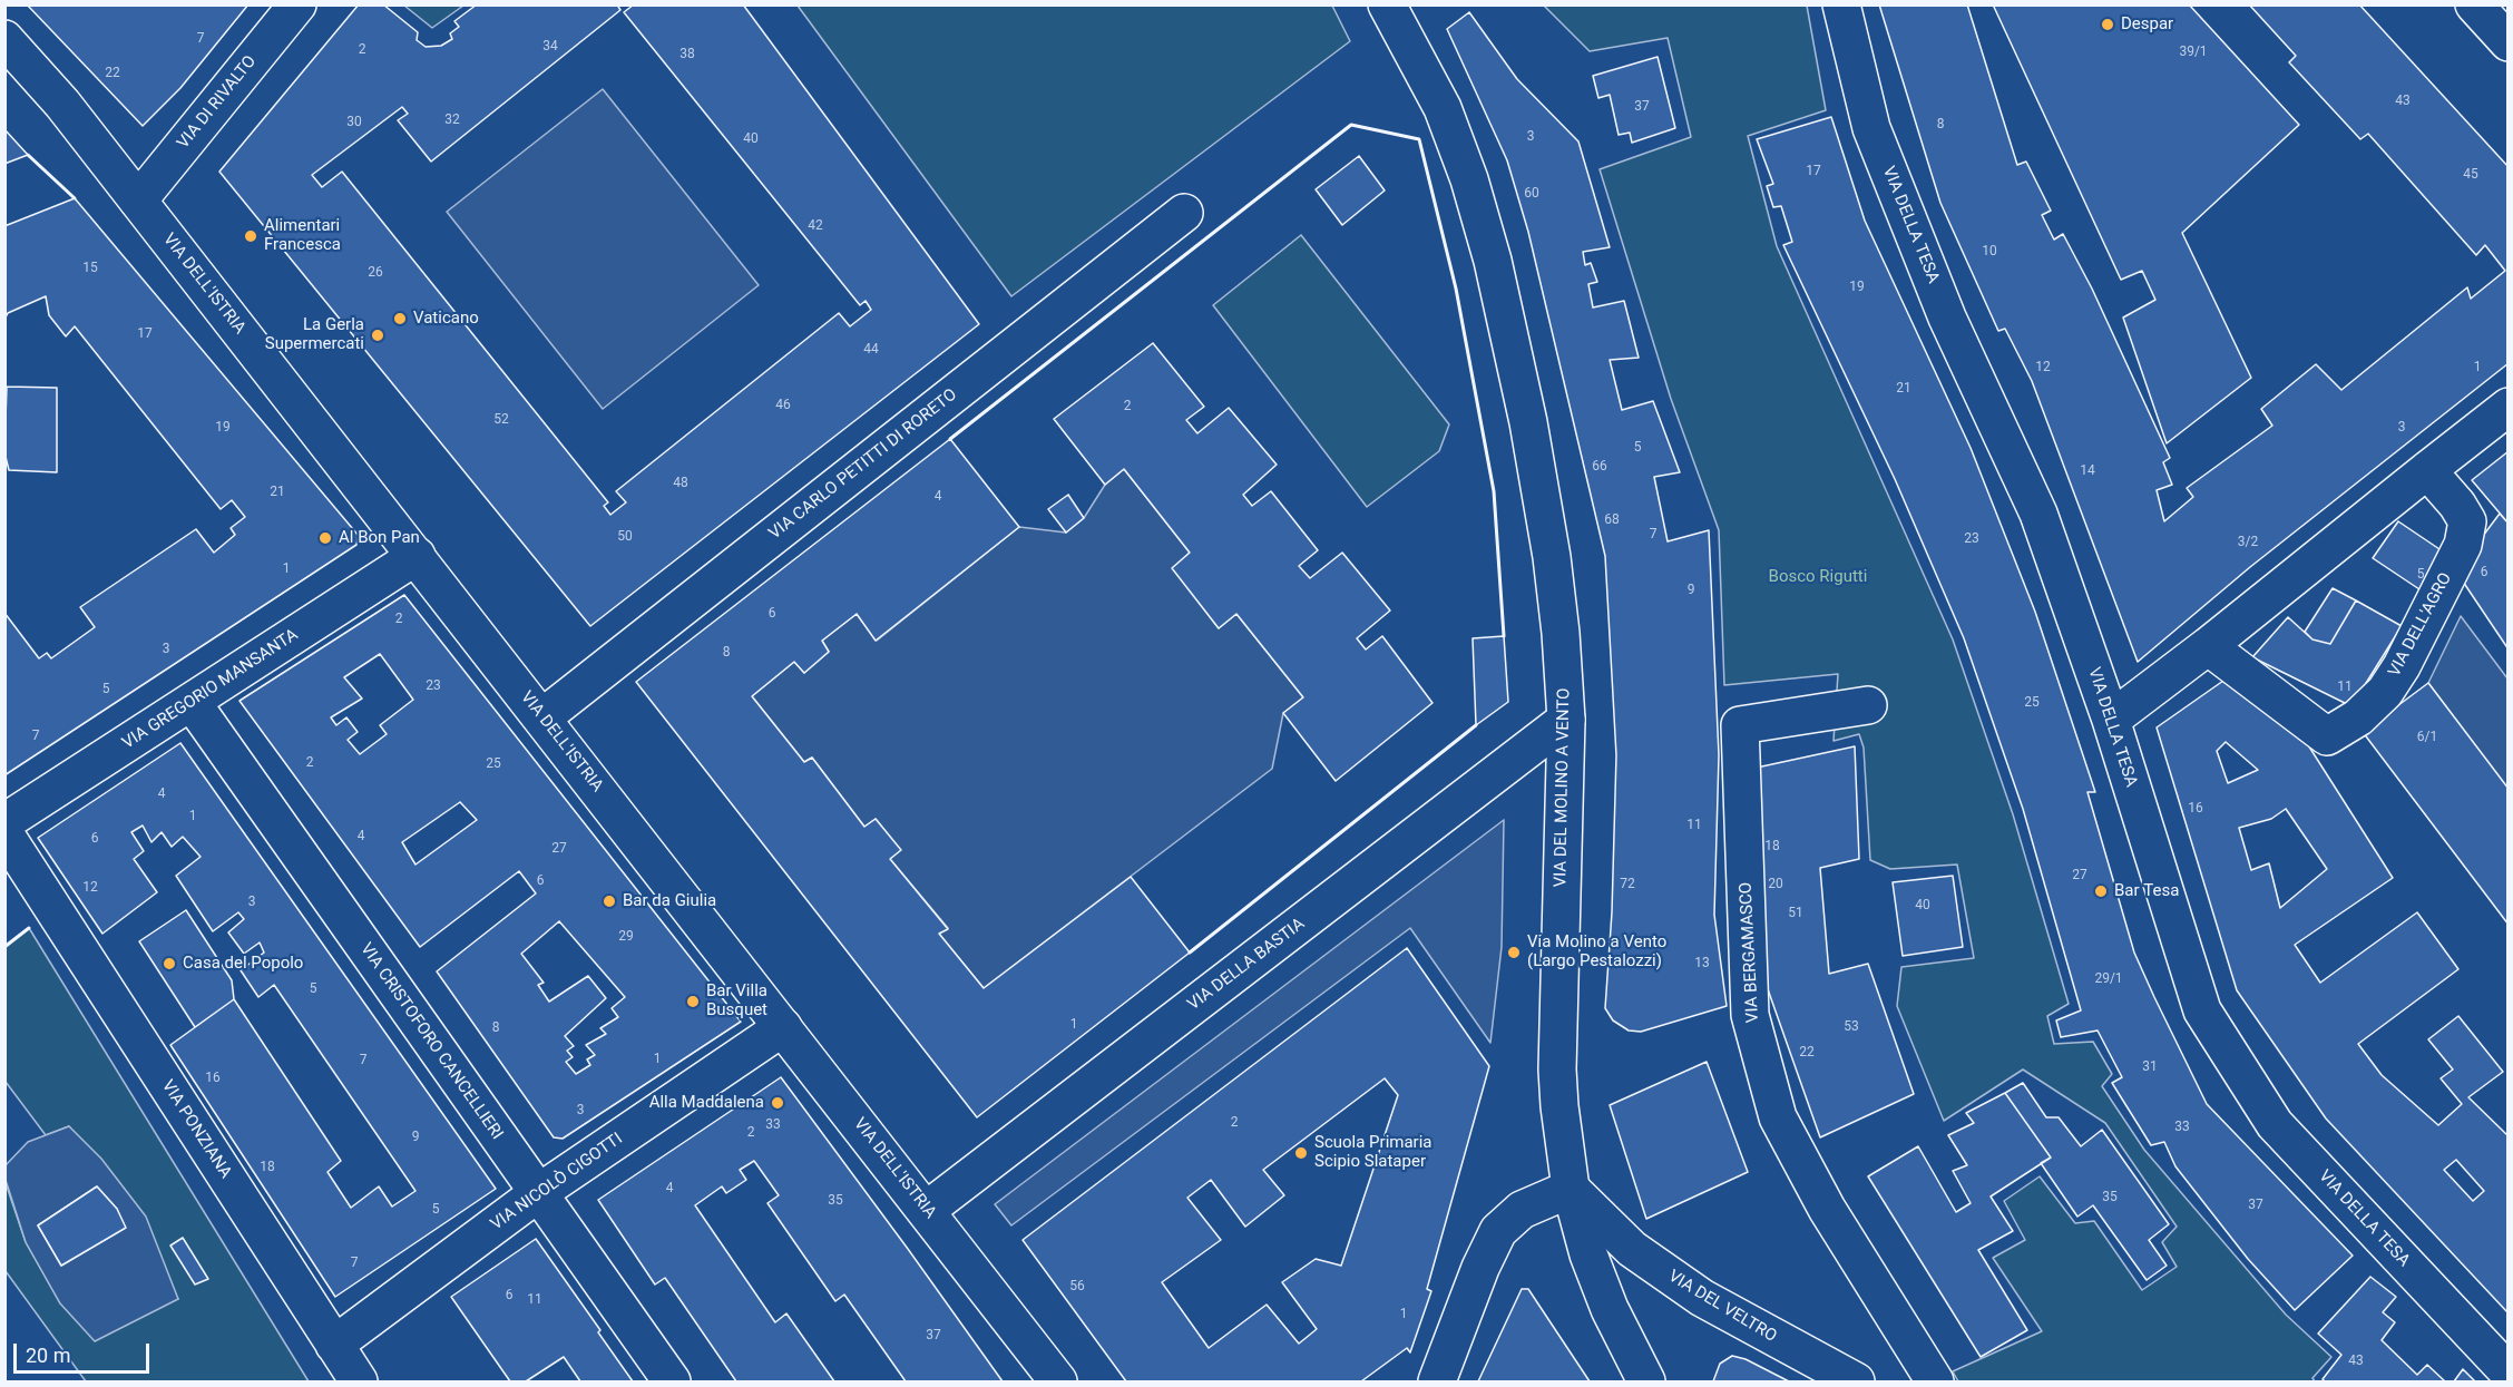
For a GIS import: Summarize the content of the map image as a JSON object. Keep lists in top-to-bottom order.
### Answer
{
  "streets": {
    "street": [
      "VIA DI RIVALTO",
      "VIA DELLA TESA",
      "VIA DELL'ISTRIA",
      "VIA CARLO PETITTI DI RORETO",
      "VIA DELL'AGRO",
      "VIA GREGORIO MANSANTA",
      "VIA DEL MOLINO A VENTO",
      "VIA BERGAMASCO",
      "VIA DELLA BASTIA",
      "VIA CRISTOFORO CANCELLIERI",
      "VIA PONZIANA",
      "VIA NICOLÒ CIGOTTI",
      "VIA DEL VELTRO"
    ]
  },
  "crossings": [
    ["VIA DI RIVALTO", "VIA DELL'ISTRIA"],
    ["VIA DELL'ISTRIA", "VIA CARLO PETITTI DI RORETO"],
    ["VIA DELL'ISTRIA", "VIA GREGORIO MANSANTA"],
    ["VIA DELL'ISTRIA", "VIA DELLA BASTIA"],
    ["VIA DELL'ISTRIA", "VIA NICOLÒ CIGOTTI"],
    ["VIA GREGORIO MANSANTA", "VIA CRISTOFORO CANCELLIERI"],
    ["VIA DEL MOLINO A VENTO", "VIA DELLA BASTIA"],
    ["VIA DEL MOLINO A VENTO", "VIA DEL VELTRO"],
    ["VIA CRISTOFORO CANCELLIERI", "VIA NICOLÒ CIGOTTI"],
    ["VIA PONZIANA", "VIA NICOLÒ CIGOTTI"]
  ],
  "parks": ["Bosco Rigutti"],
  "places": [
    "Despar",
    "Alimentari Francesca",
    "Vaticano",
    "La Gerla Supermercati",
    "Al Bon Pan",
    "Bar Tesa",
    "Bar da Giulia",
    "Via Molino a Vento (Largo Pestalozzi)",
    "Casa del Popolo",
    "Bar Villa Busquet",
    "Alla Maddalena",
    "Scuola Primaria Scipio Slataper"
  ],
  "house_numbers": [
    "7",
    "34",
    "2",
    "39/1",
    "38",
    "22",
    "43",
    "37",
    "32",
    "30",
    "8",
    "3",
    "40",
    "17",
    "45",
    "60",
    "42",
    "10",
    "15",
    "26",
    "19",
    "17",
    "44",
    "12",
    "1",
    "21",
    "46",
    "2",
    "52",
    "19",
    "3",
    "5",
    "66",
    "14",
    "48",
    "21",
    "4",
    "68",
    "7",
    "50",
    "23",
    "3/2",
    "1",
    "6",
    "5",
    "9",
    "6",
    "2",
    "3",
    "8",
    "23",
    "11",
    "5",
    "25",
    "7",
    "6/1",
    "2",
    "25",
    "4",
    "16",
    "1",
    "11",
    "4",
    "6",
    "18",
    "27",
    "27",
    "6",
    "72",
    "20",
    "12",
    "3",
    "40",
    "51",
    "29",
    "13",
    "29/1",
    "5",
    "1",
    "53",
    "8",
    "22",
    "1",
    "7",
    "31",
    "16",
    "3",
    "2",
    "33",
    "33",
    "2",
    "9",
    "18",
    "4",
    "35",
    "35",
    "37",
    "5",
    "7",
    "56",
    "6",
    "11",
    "1",
    "37",
    "43"
  ],
  "scale_bar": "20 m"
}
